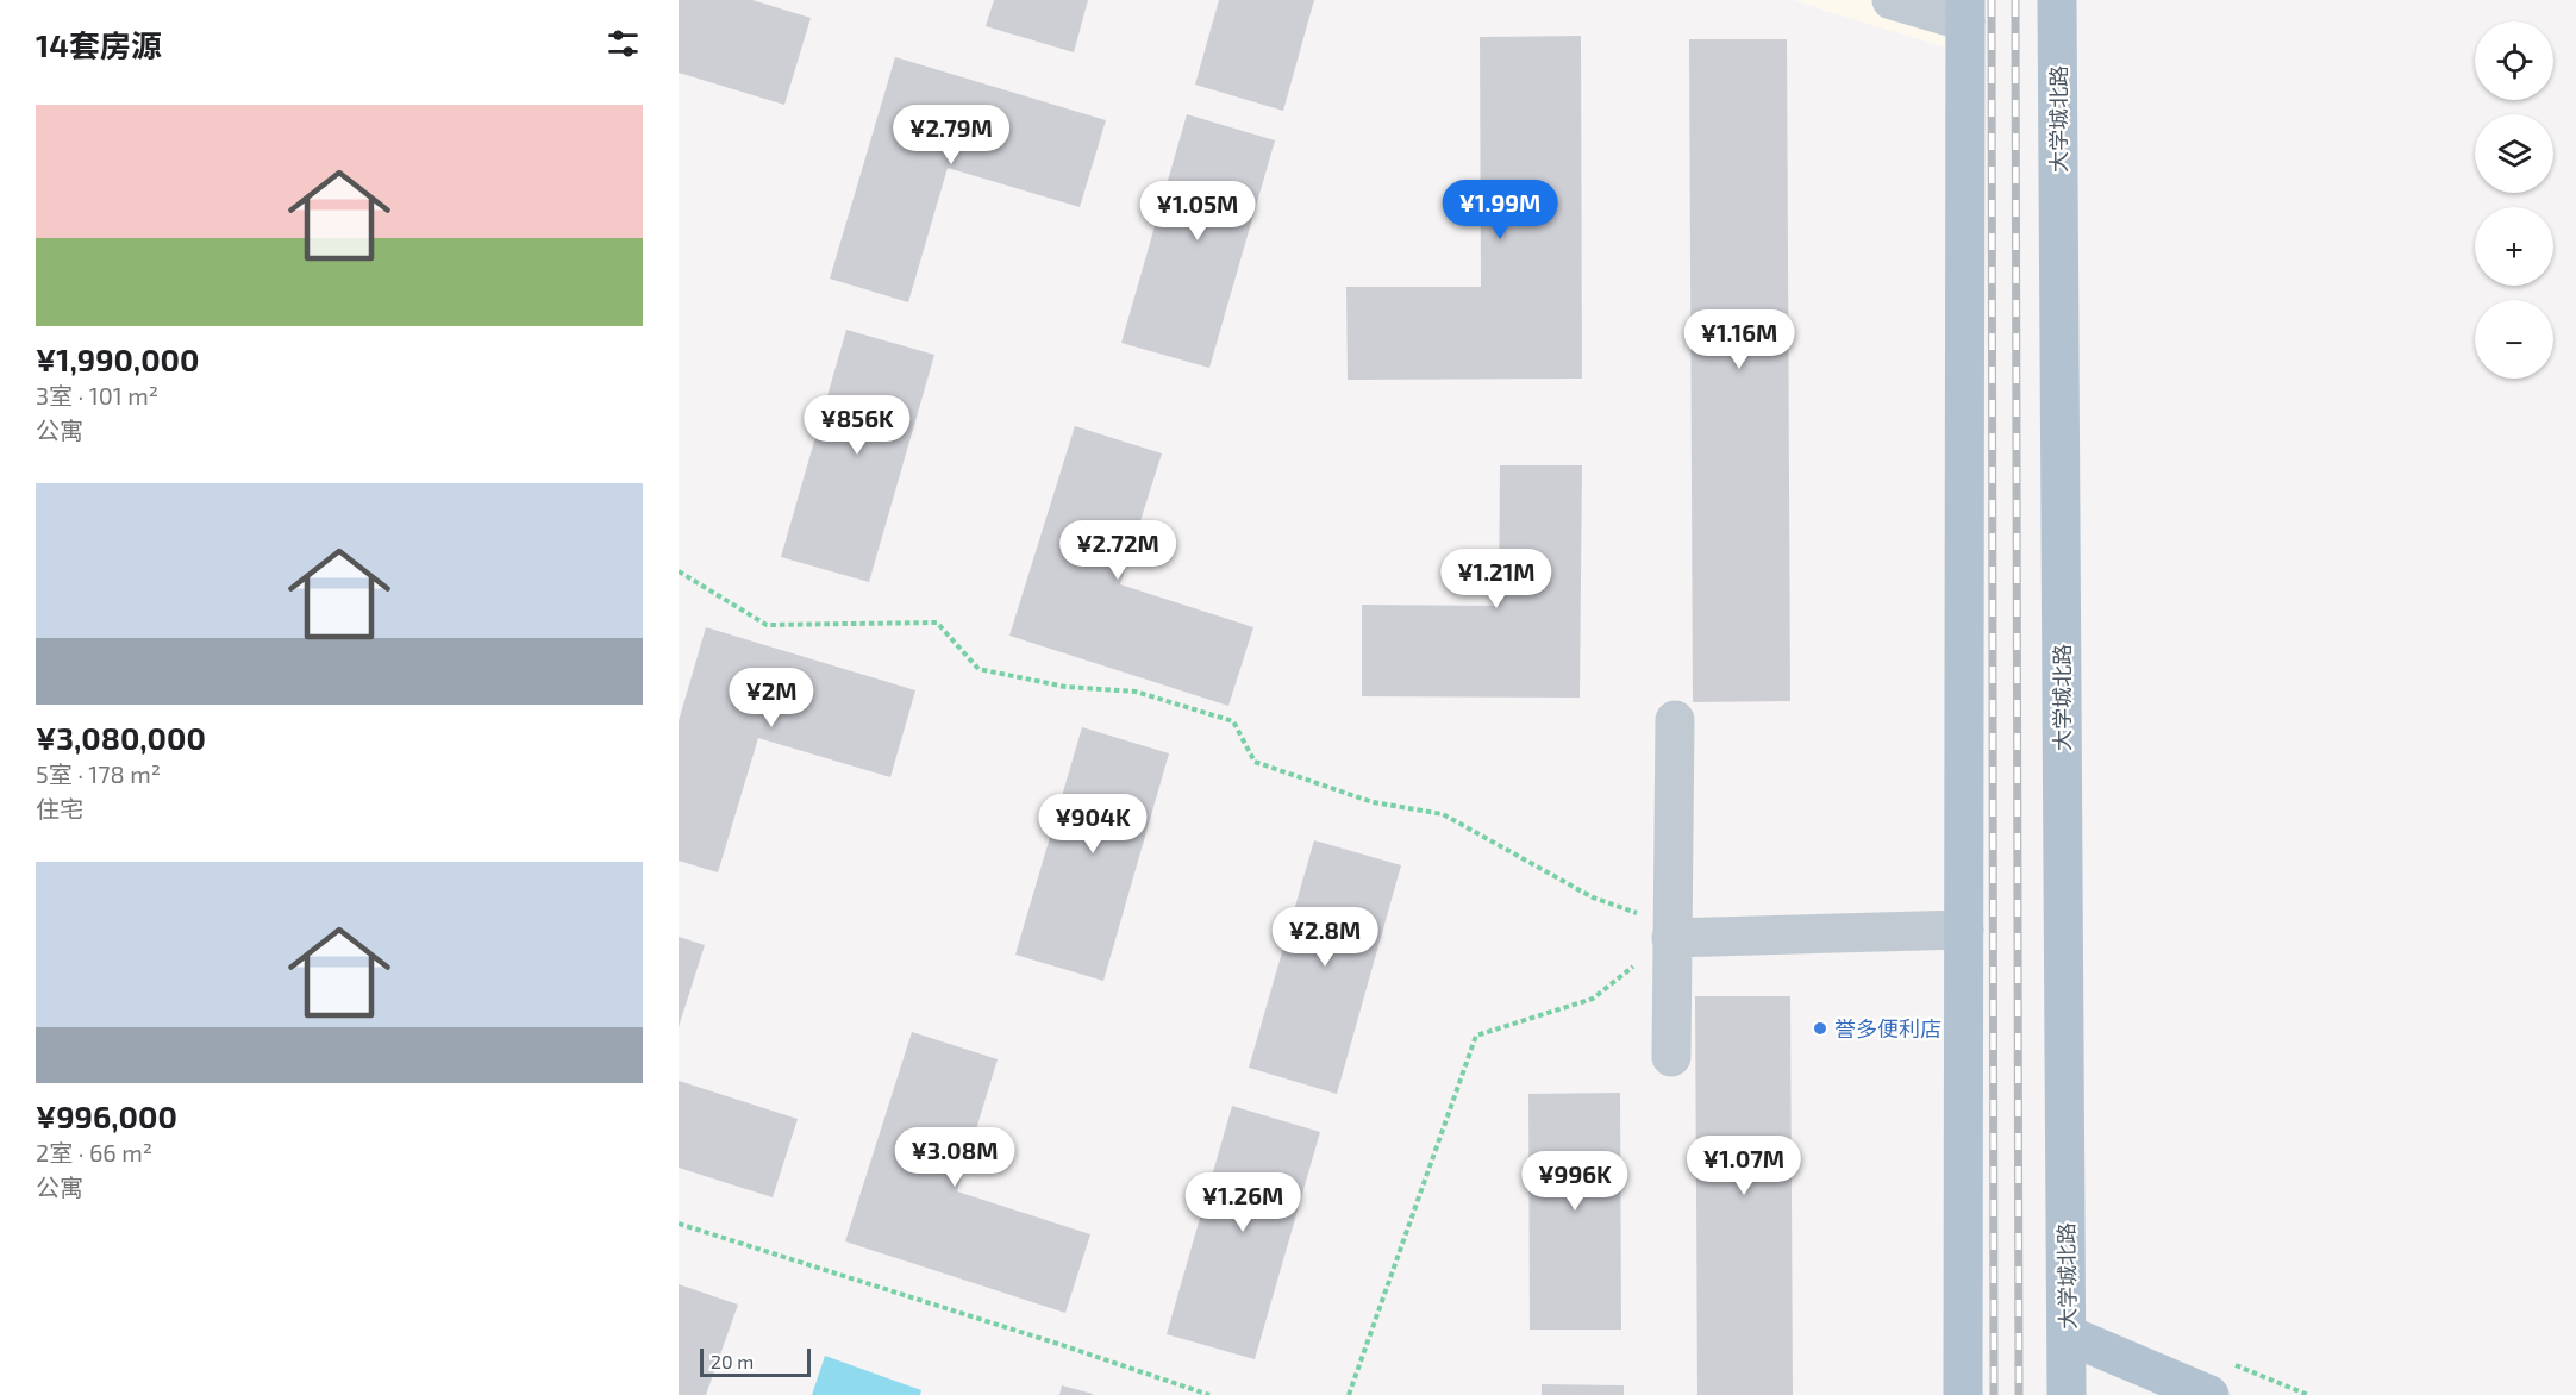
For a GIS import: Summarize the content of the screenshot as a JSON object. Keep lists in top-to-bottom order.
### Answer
{
  "streets": {
    "main road": ["大学城北路"]
  },
  "places": ["誉多便利店"],
  "scale_bar": "20 m",
  "page": {
    "heading": "14套房源",
    "map_buttons": ["+", "−"],
    "list": [
      {
        "name": "¥1,990,000",
        "note": "3室 · 101 m² · 公寓"
      },
      {
        "name": "¥3,080,000",
        "note": "5室 · 178 m² · 住宅"
      },
      {
        "name": "¥996,000",
        "note": "2室 · 66 m² · 公寓"
      }
    ],
    "price": [
      "¥2.79M",
      "¥1.99M",
      "¥1.05M",
      "¥1.16M",
      "¥856K",
      "¥2.72M",
      "¥1.21M",
      "¥2M",
      "¥904K",
      "¥2.8M",
      "¥3.08M",
      "¥1.07M",
      "¥996K",
      "¥1.26M"
    ],
    "scale": "20 m"
  }
}
